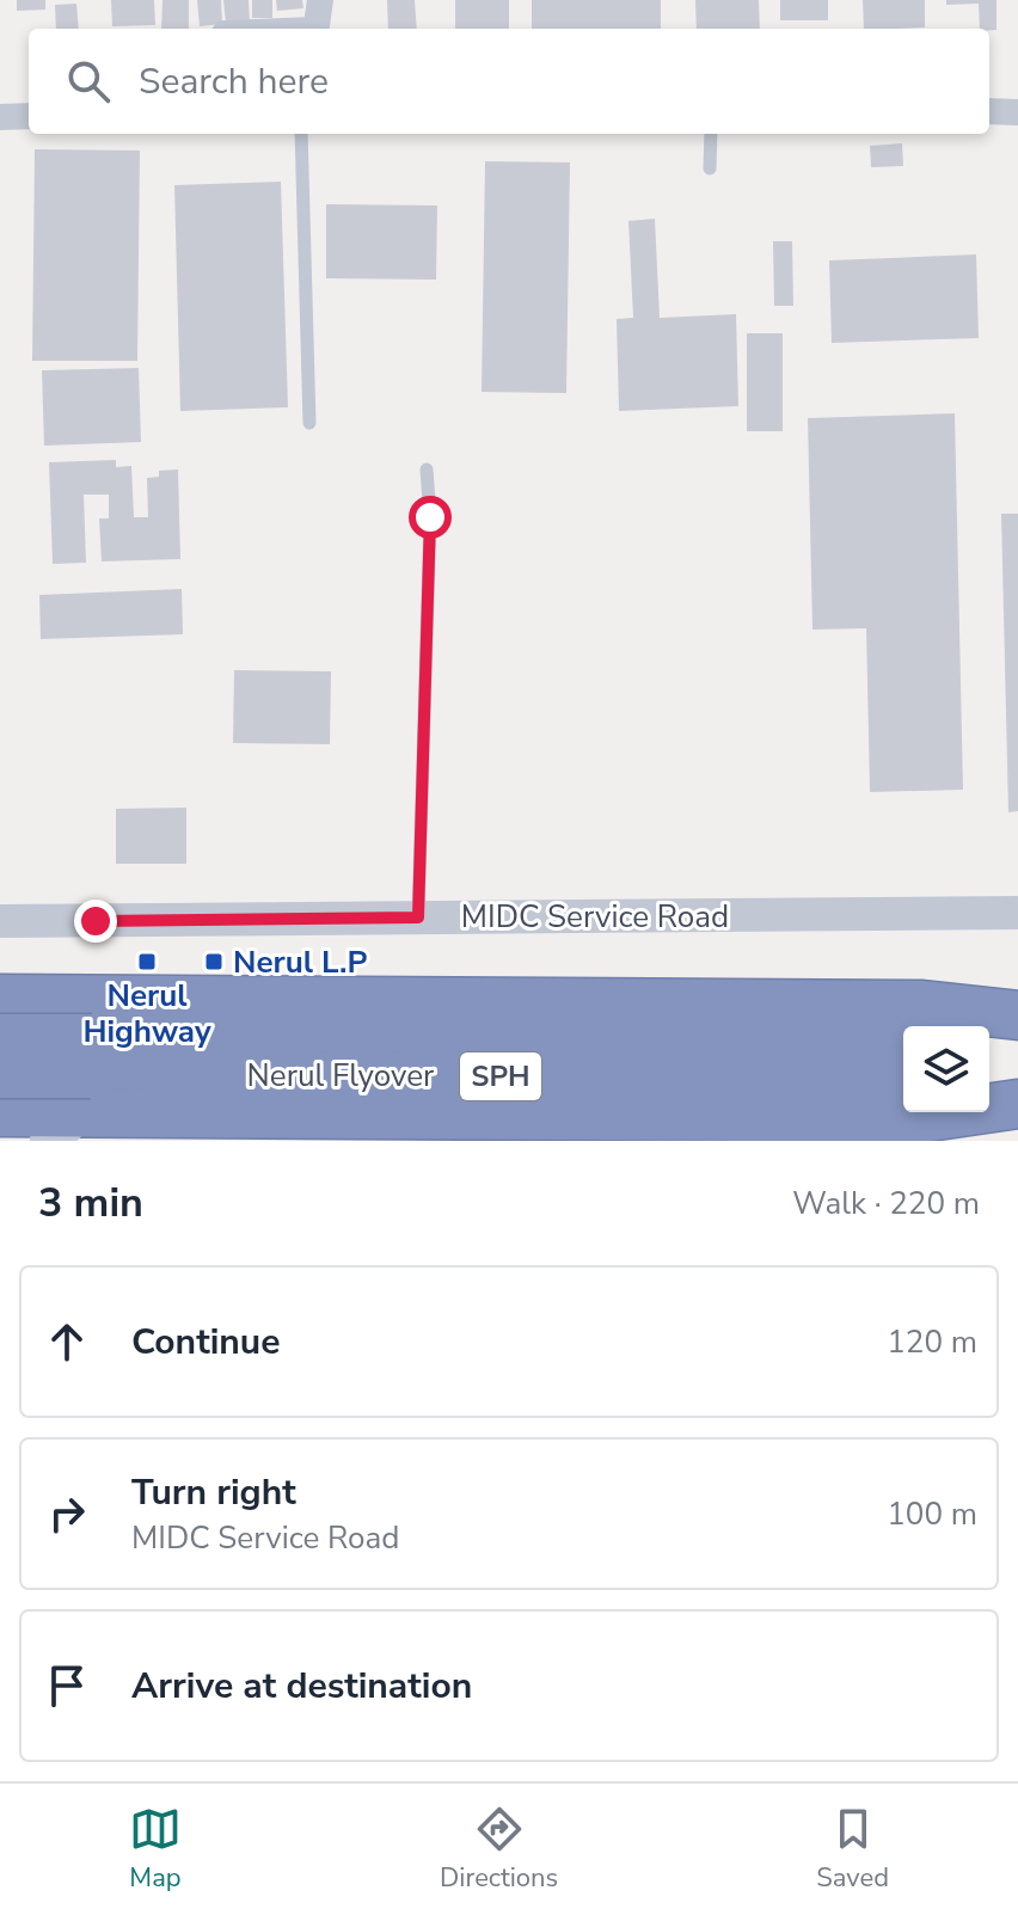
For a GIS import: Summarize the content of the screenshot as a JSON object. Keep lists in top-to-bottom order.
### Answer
{
  "streets": {
    "highway": ["Nerul Flyover", "SPH"],
    "street": ["MIDC Service Road"]
  },
  "places": {
    "transit": ["Nerul Highway", "Nerul L.P"]
  },
  "page": {
    "search": "Search here",
    "heading": ["3 min", "Walk · 220 m"],
    "list": [
      ["Continue", "120 m"],
      ["Turn right", "MIDC Service Road", "100 m"],
      "Arrive at destination"
    ],
    "nav": ["Map", "Directions", "Saved"]
  }
}
